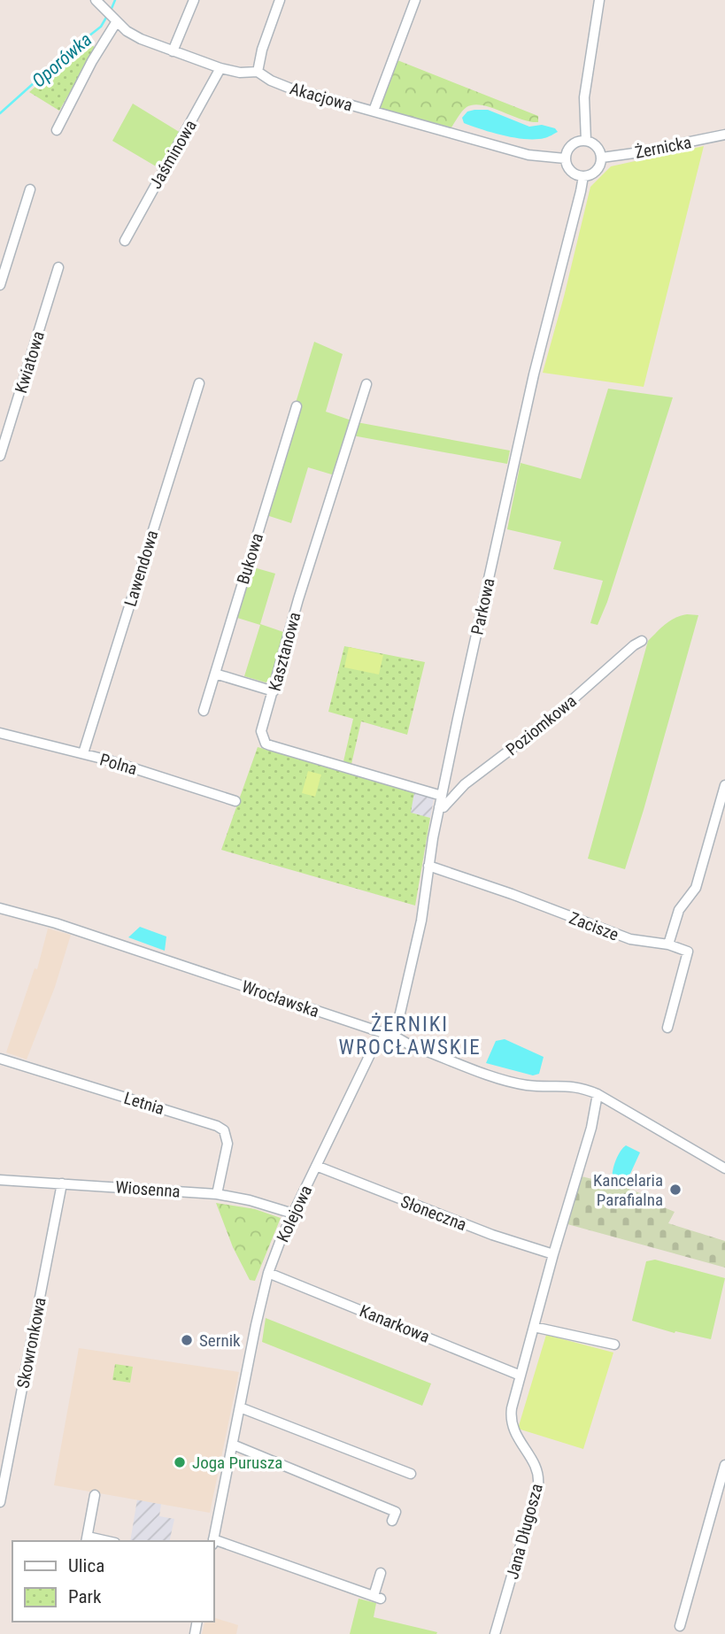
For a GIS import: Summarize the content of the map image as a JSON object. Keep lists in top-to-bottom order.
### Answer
{
  "streets": {
    "street": [
      "Akacjowa",
      "Żernicka",
      "Jaśminowa",
      "Kwiatowa",
      "Bukowa",
      "Lawendowa",
      "Parkowa",
      "Kasztanowa",
      "Poziomkowa",
      "Polna",
      "Zacisze",
      "Wrocławska",
      "Letnia",
      "Wiosenna",
      "Słoneczna",
      "Kolejowa",
      "Kanarkowa",
      "Skowronkowa",
      "Jana Długosza"
    ]
  },
  "crossings": [
    ["Akacjowa", "Żernicka"],
    ["Akacjowa", "Jaśminowa"],
    ["Akacjowa", "Parkowa"],
    ["Żernicka", "Parkowa"],
    ["Lawendowa", "Polna"],
    ["Parkowa", "Kasztanowa"],
    ["Parkowa", "Poziomkowa"],
    ["Parkowa", "Zacisze"],
    ["Parkowa", "Wrocławska"],
    ["Parkowa", "Kolejowa"],
    ["Wrocławska", "Kolejowa"],
    ["Wrocławska", "Jana Długosza"],
    ["Letnia", "Wiosenna"],
    ["Wiosenna", "Kolejowa"],
    ["Wiosenna", "Skowronkowa"],
    ["Słoneczna", "Kolejowa"],
    ["Słoneczna", "Jana Długosza"],
    ["Kolejowa", "Kanarkowa"],
    ["Kanarkowa", "Jana Długosza"]
  ],
  "districts": ["ŻERNIKI WROCŁAWSKIE"],
  "water": ["Oporówka"],
  "places": ["Kancelaria Parafialna", "Sernik", "Joga Purusza"],
  "legend": ["Ulica", "Park"]
}
